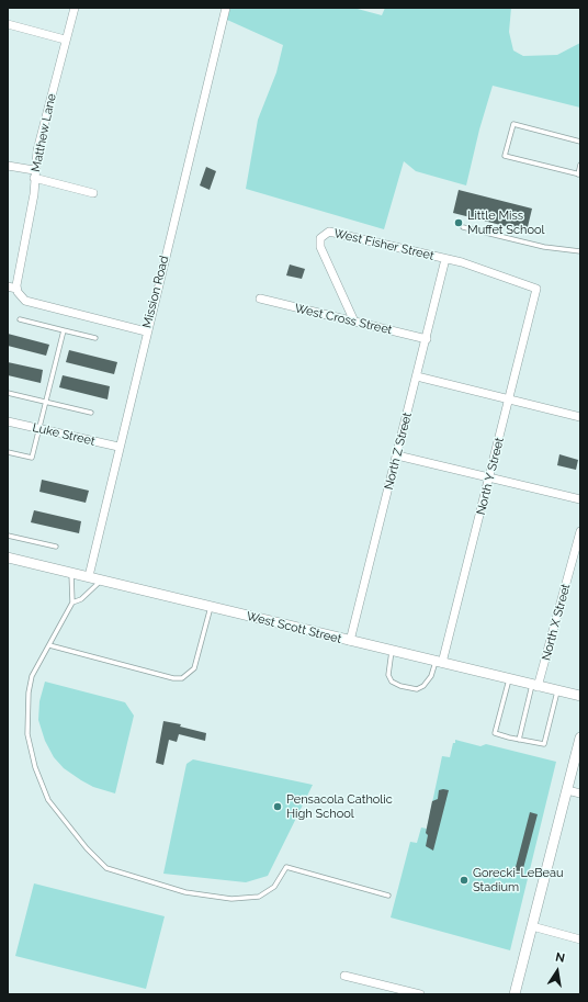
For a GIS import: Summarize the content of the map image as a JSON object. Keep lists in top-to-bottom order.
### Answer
{
  "streets": {
    "street": [
      "Matthew Lane",
      "West Fisher Street",
      "Mission Road",
      "West Cross Street",
      "Luke Street",
      "North Z Street",
      "North Y Street",
      "North X Street",
      "West Scott Street"
    ]
  },
  "crossings": [
    ["West Fisher Street", "West Cross Street"],
    ["West Fisher Street", "North Z Street"],
    ["West Fisher Street", "North Y Street"],
    ["Mission Road", "Luke Street"],
    ["Mission Road", "West Scott Street"],
    ["West Cross Street", "North Z Street"],
    ["North Z Street", "West Scott Street"],
    ["North Y Street", "West Scott Street"],
    ["North X Street", "West Scott Street"]
  ],
  "places": ["Little Miss Muffet School", "Pensacola Catholic High School", "Gorecki-LeBeau Stadium"],
  "north": "top"
}
